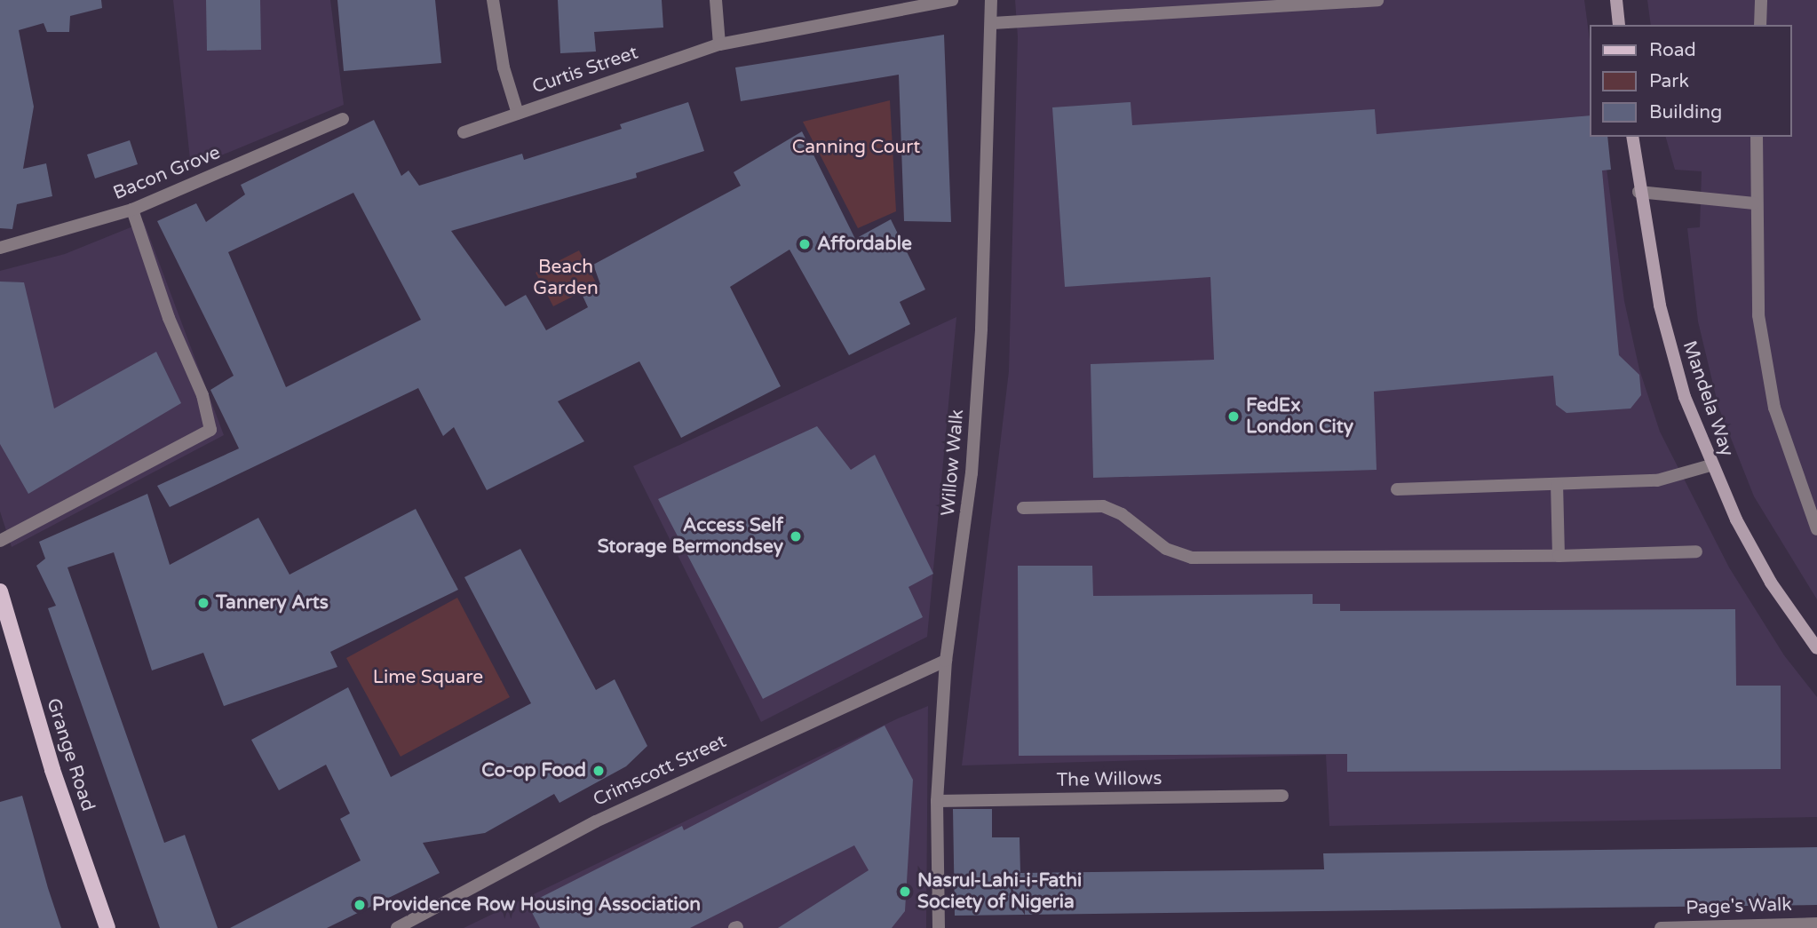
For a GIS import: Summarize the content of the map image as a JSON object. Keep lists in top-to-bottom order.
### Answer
{
  "streets": {
    "main road": ["Grange Road"],
    "street": [
      "Curtis Street",
      "Bacon Grove",
      "Mandela Way",
      "Willow Walk",
      "Crimscott Street",
      "The Willows",
      "Page's Walk"
    ]
  },
  "crossings": [
    ["Willow Walk", "Crimscott Street"],
    ["Willow Walk", "The Willows"]
  ],
  "parks": ["Canning Court", "Beach Garden", "Lime Square"],
  "places": [
    "Affordable",
    "FedEx London City",
    "Access Self Storage Bermondsey",
    "Tannery Arts",
    "Co-op Food",
    "Nasrul-Lahi-i-Fathi Society of Nigeria",
    "Providence Row Housing Association"
  ],
  "legend": ["Road", "Park", "Building"]
}
